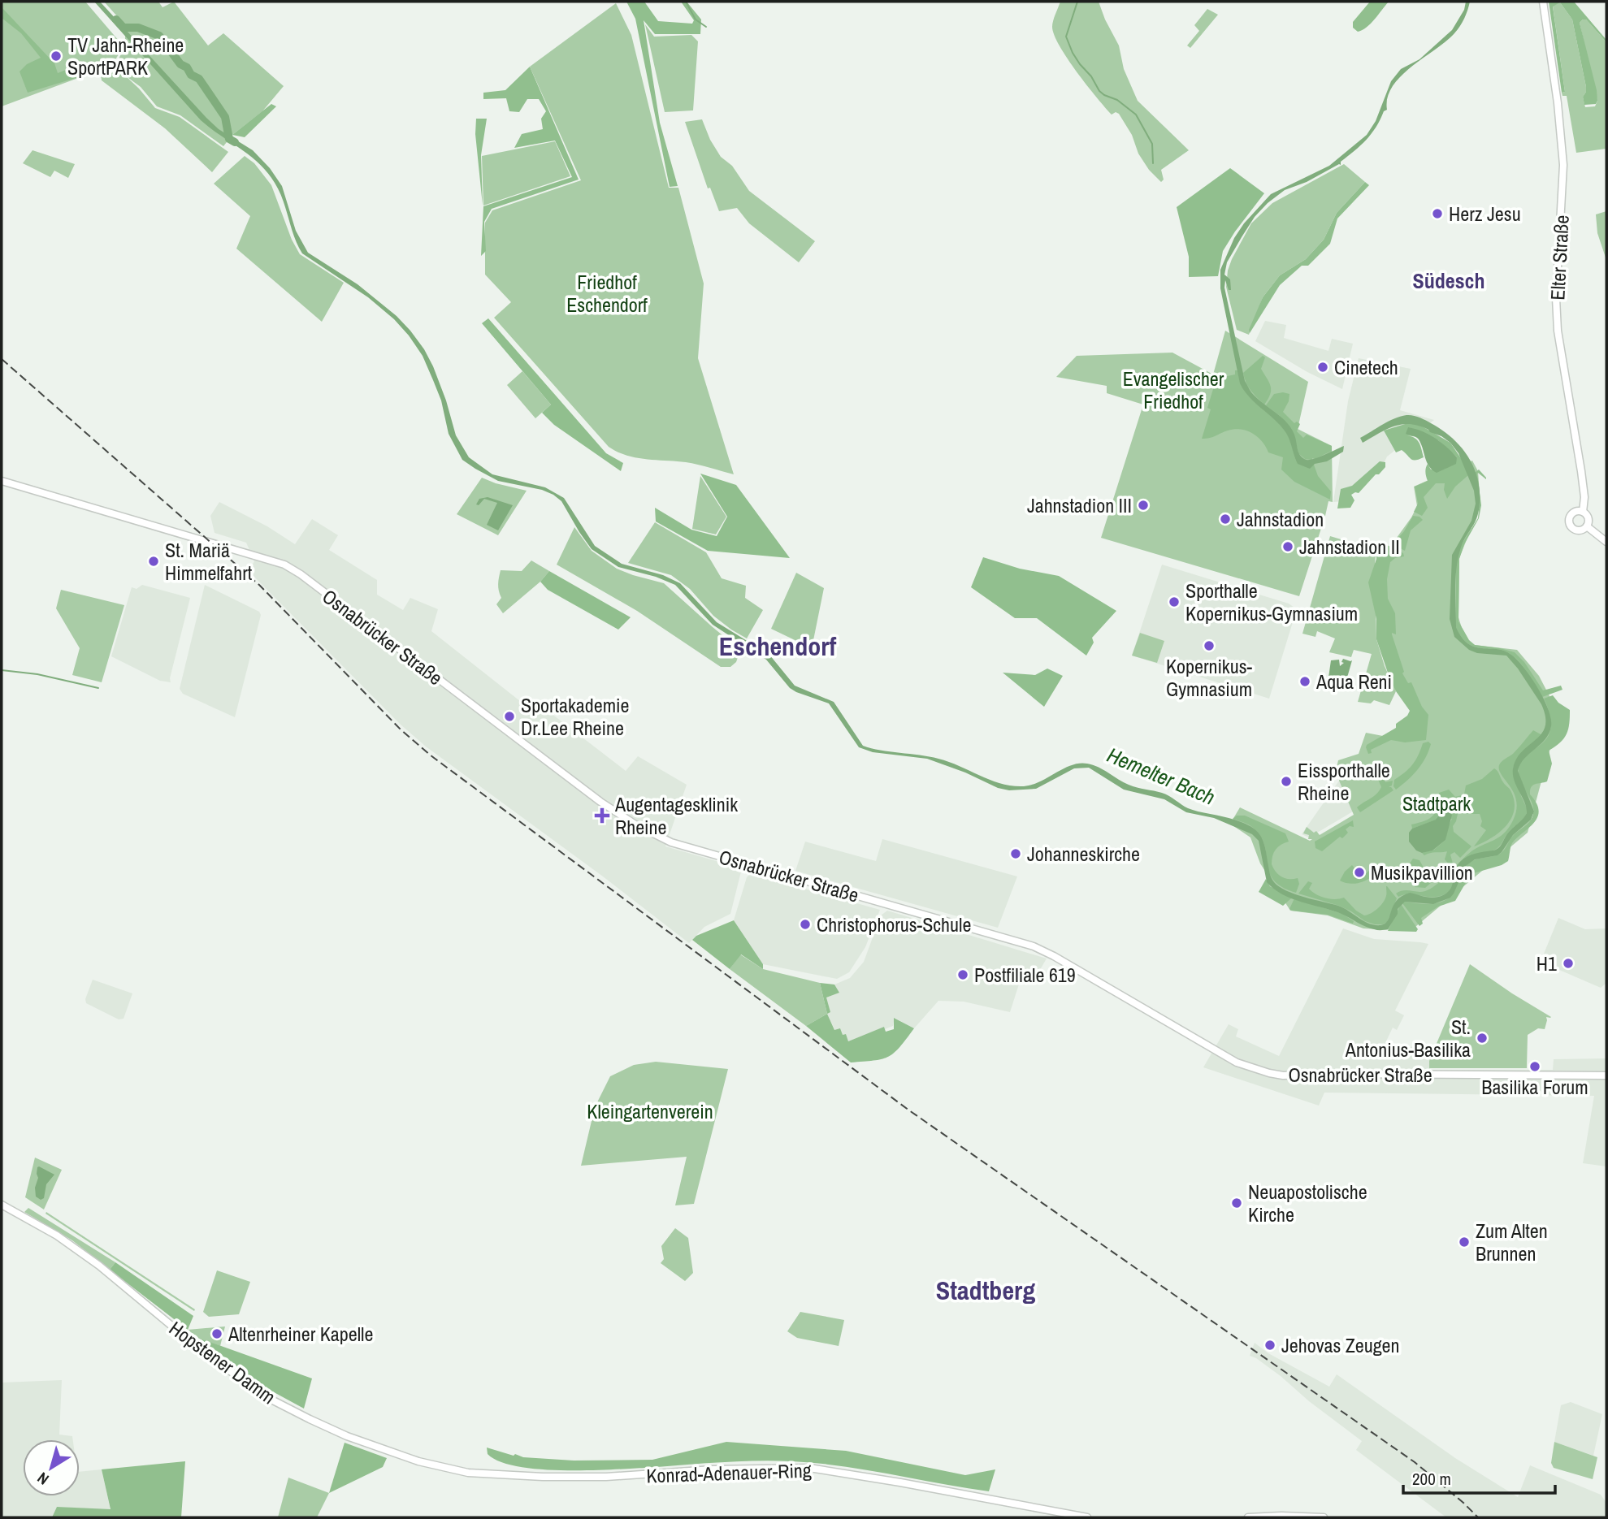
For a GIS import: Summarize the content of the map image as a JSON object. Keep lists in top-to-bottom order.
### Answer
{
  "streets": {
    "main road": [
      "Elter Straße",
      "Osnabrücker Straße",
      "Hopstener Damm",
      "Konrad-Adenauer-Ring"
    ]
  },
  "crossings": [
    ["Hopstener Damm", "Konrad-Adenauer-Ring"]
  ],
  "districts": ["Südesch", "Eschendorf", "Stadtberg"],
  "water": ["Hemelter Bach"],
  "parks": [
    "Friedhof Eschendorf",
    "Evangelischer Friedhof",
    "Stadtpark",
    "Kleingartenverein"
  ],
  "places": {
    "other": [
      "TV Jahn-Rheine SportPARK",
      "Herz Jesu",
      "Cinetech",
      "Jahnstadion III",
      "Jahnstadion",
      "Jahnstadion II",
      "St. Mariä Himmelfahrt",
      "Sporthalle Kopernikus-Gymnasium",
      "Kopernikus- Gymnasium",
      "Aqua Reni",
      "Sportakademie Dr.Lee Rheine",
      "Eissporthalle Rheine",
      "Johanneskirche",
      "Musikpavillion",
      "Christophorus-Schule",
      "H1",
      "Postfiliale 619",
      "St. Antonius-Basilika",
      "Basilika Forum",
      "Neuapostolische Kirche",
      "Zum Alten Brunnen",
      "Altenrheiner Kapelle",
      "Jehovas Zeugen"
    ],
    "health": ["Augentagesklinik Rheine"]
  },
  "scale_bar": "200 m",
  "north": "bottom left"
}
